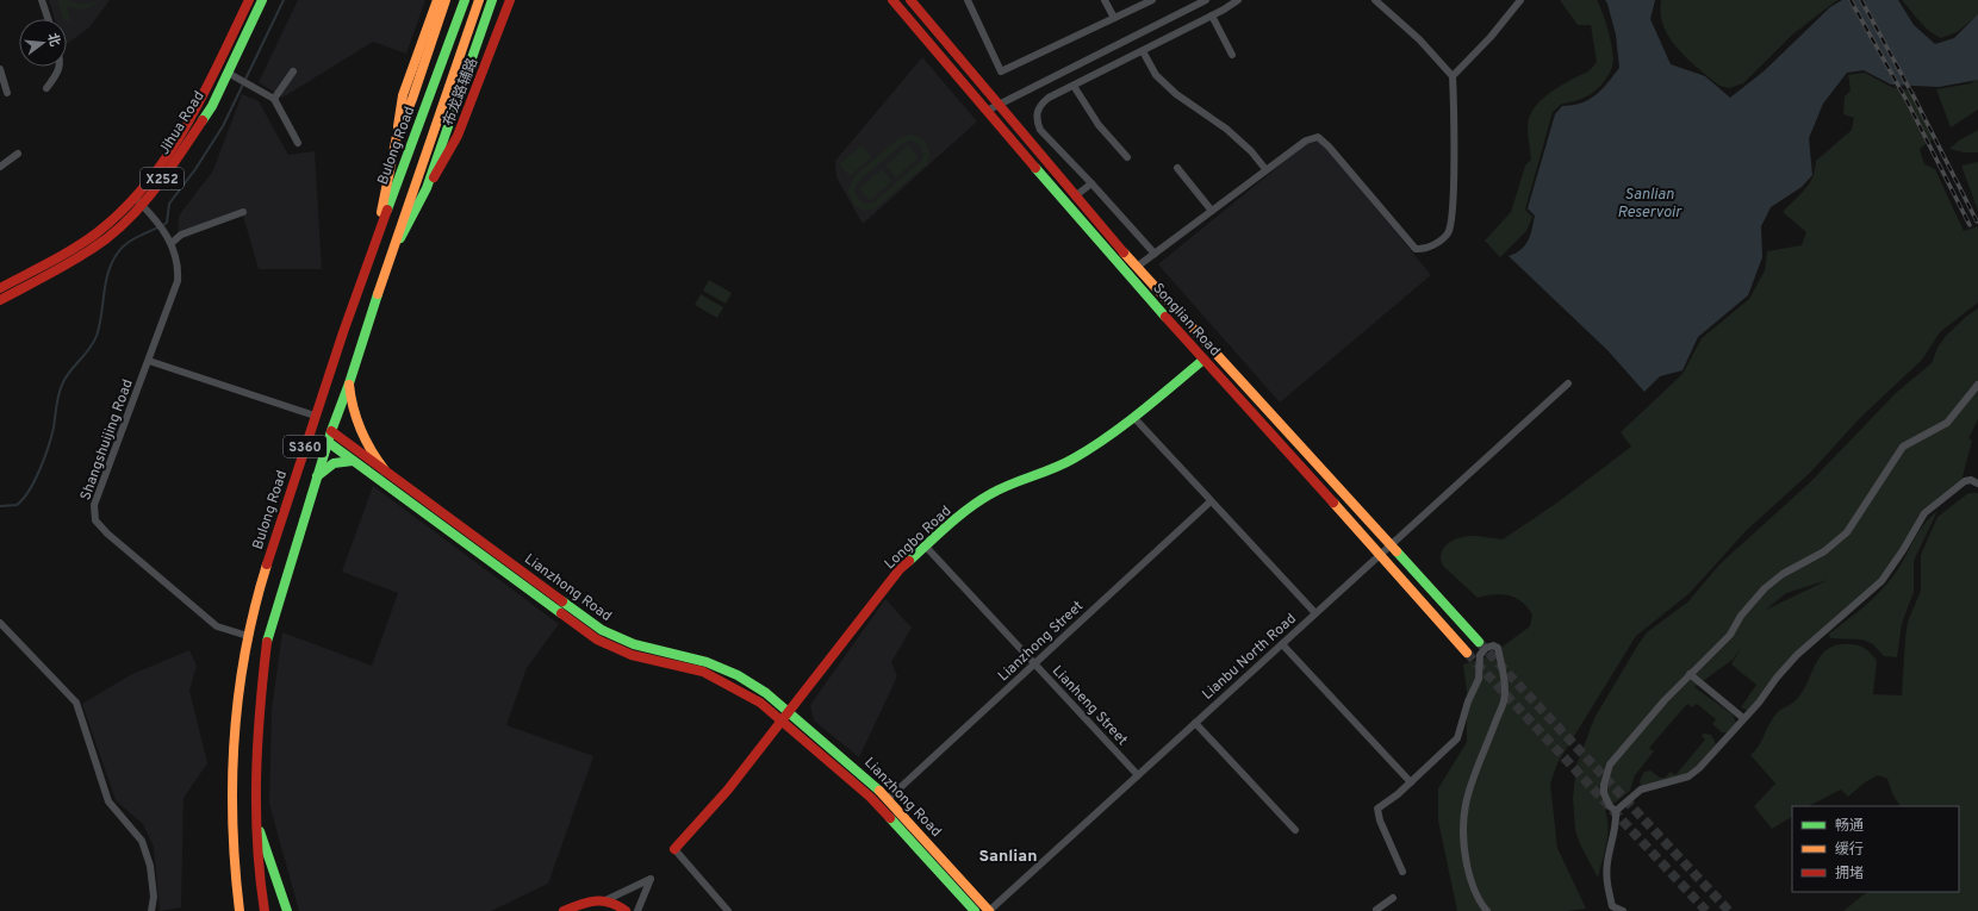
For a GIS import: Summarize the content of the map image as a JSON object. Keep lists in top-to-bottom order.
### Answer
{
  "streets": {
    "street": [
      "布龙路辅路",
      "Jihua Road",
      "Bulong Road",
      "X252",
      "Songlian Road",
      "Shangshuijing Road",
      "S360",
      "Longbo Road",
      "Lianzhong Road",
      "Lianzhong Street",
      "Lianbu North Road",
      "Lianheng Street"
    ]
  },
  "crossings": [
    ["Bulong Road", "Shangshuijing Road"],
    ["Bulong Road", "Lianzhong Road"],
    ["Songlian Road", "Longbo Road"],
    ["Songlian Road", "Lianbu North Road"],
    ["Longbo Road", "Lianzhong Road"],
    ["Longbo Road", "Lianheng Street"],
    ["Lianzhong Road", "Lianzhong Street"],
    ["Lianzhong Road", "Lianbu North Road"],
    ["Lianzhong Street", "Lianheng Street"],
    ["Lianbu North Road", "Lianheng Street"]
  ],
  "districts": ["Sanlian"],
  "water": ["Sanlian Reservoir"],
  "legend": ["畅通", "缓行", "拥堵"],
  "north": "right"
}
